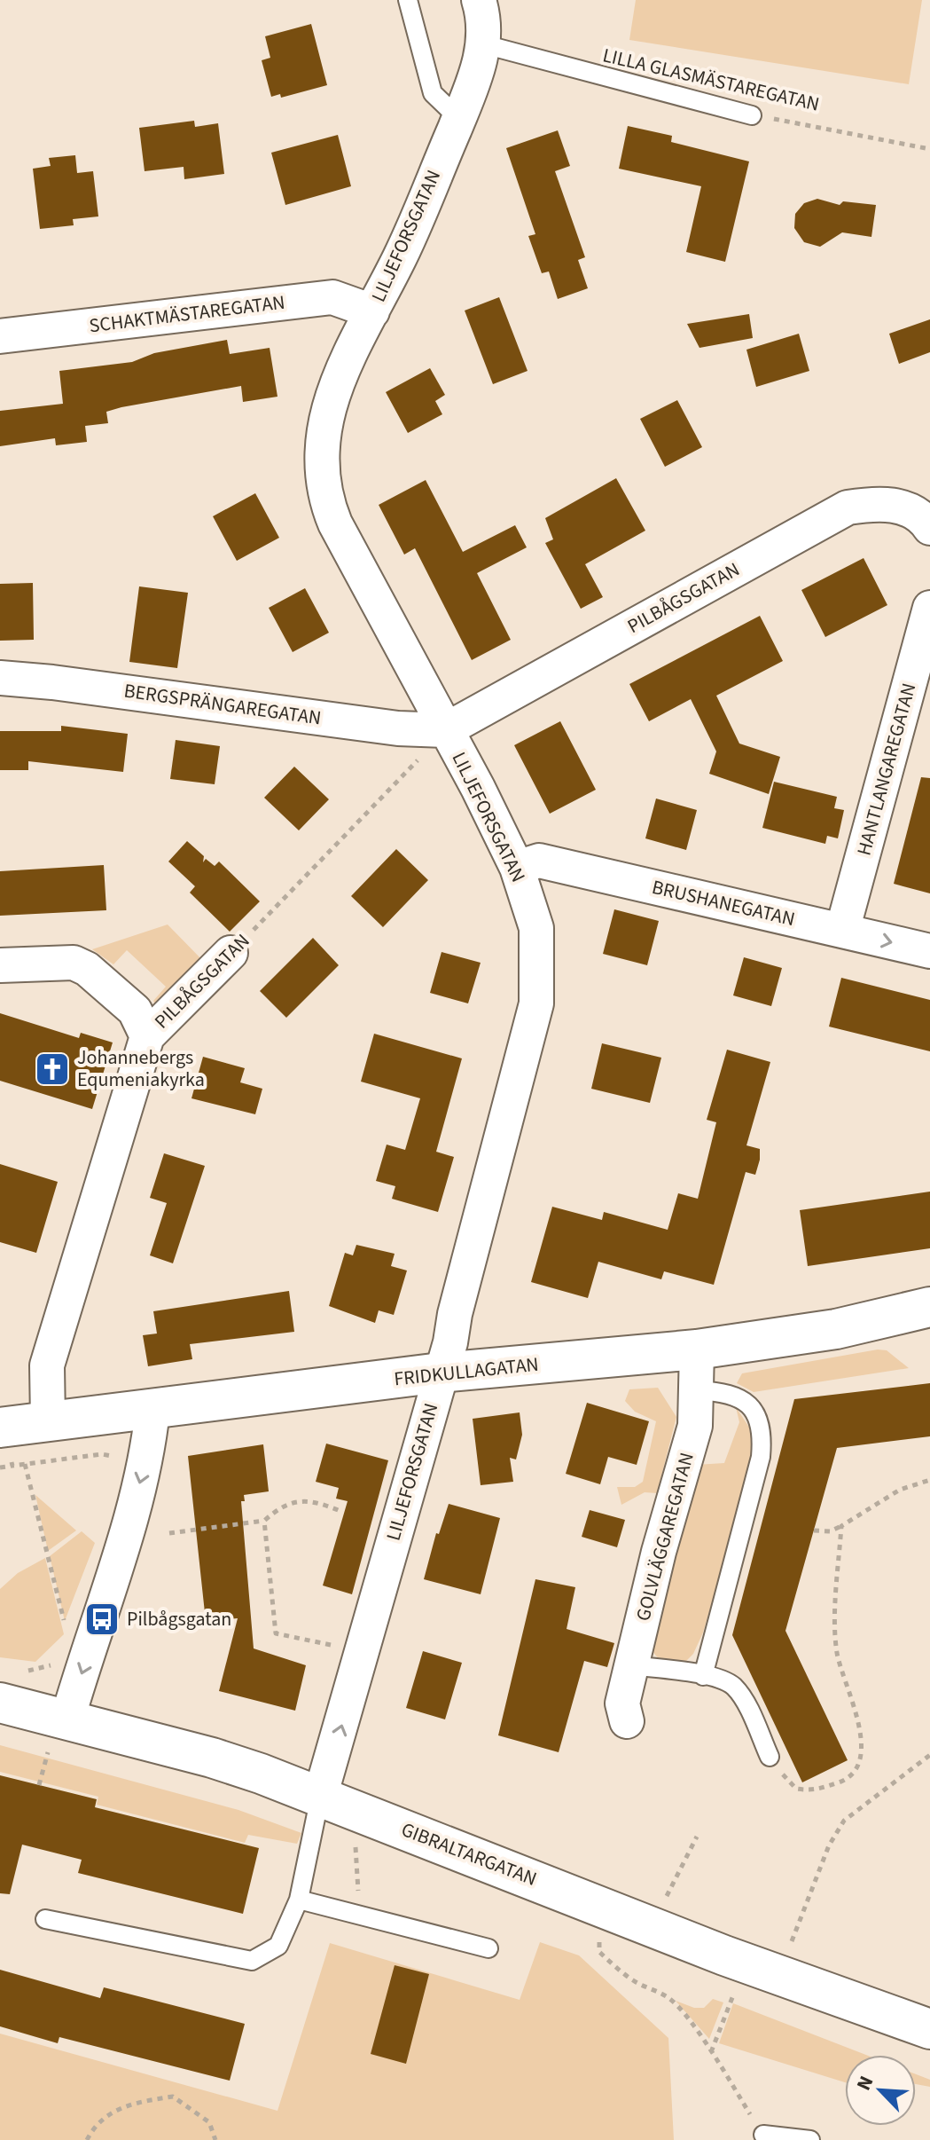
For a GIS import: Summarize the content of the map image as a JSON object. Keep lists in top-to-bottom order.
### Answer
{
  "streets": {
    "street": [
      "LILJEFORSGATAN",
      "SCHAKTMÄSTAREGATAN",
      "PILBÅGSGATAN",
      "BERGSPRÄNGAREGATAN",
      "HANTLANGAREGATAN",
      "BRUSHANEGATAN",
      "FRIDKULLAGATAN",
      "GOLVLÄGGAREGATAN",
      "GIBRALTARGATAN"
    ],
    "lane": ["LILLA GLASMÄSTAREGATAN"]
  },
  "crossings": [
    ["LILLA GLASMÄSTAREGATAN", "LILJEFORSGATAN"],
    ["LILJEFORSGATAN", "SCHAKTMÄSTAREGATAN"],
    ["LILJEFORSGATAN", "PILBÅGSGATAN"],
    ["LILJEFORSGATAN", "BERGSPRÄNGAREGATAN"],
    ["LILJEFORSGATAN", "BRUSHANEGATAN"],
    ["LILJEFORSGATAN", "FRIDKULLAGATAN"],
    ["LILJEFORSGATAN", "GIBRALTARGATAN"],
    ["PILBÅGSGATAN", "BERGSPRÄNGAREGATAN"],
    ["PILBÅGSGATAN", "FRIDKULLAGATAN"],
    ["HANTLANGAREGATAN", "BRUSHANEGATAN"],
    ["FRIDKULLAGATAN", "GOLVLÄGGAREGATAN"]
  ],
  "places": {
    "church": ["Johannebergs Equmeniakyrka"],
    "bus stop": ["Pilbågsgatan"]
  },
  "north": "top left"
}
